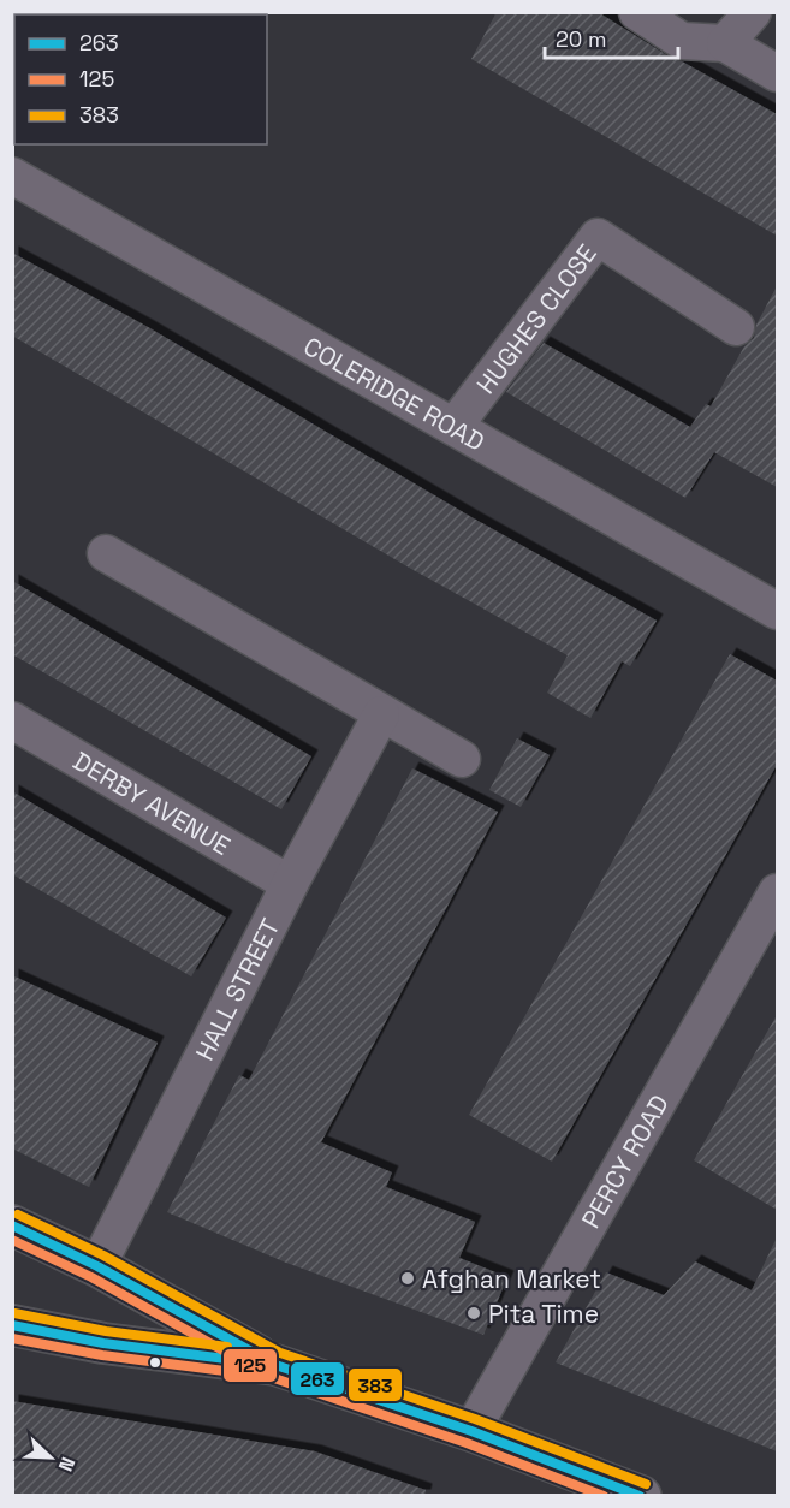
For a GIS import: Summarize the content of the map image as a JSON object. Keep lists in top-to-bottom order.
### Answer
{
  "streets": {
    "street": [
      "HUGHES CLOSE",
      "COLERIDGE ROAD",
      "DERBY AVENUE",
      "HALL STREET",
      "PERCY ROAD"
    ]
  },
  "crossings": [
    ["HUGHES CLOSE", "COLERIDGE ROAD"],
    ["DERBY AVENUE", "HALL STREET"]
  ],
  "places": ["Afghan Market", "Pita Time"],
  "lines": ["transit line 383", "transit line 263", "transit line 125"],
  "legend": ["263", "125", "383"],
  "scale_bar": "20 m",
  "north": "bottom right"
}
